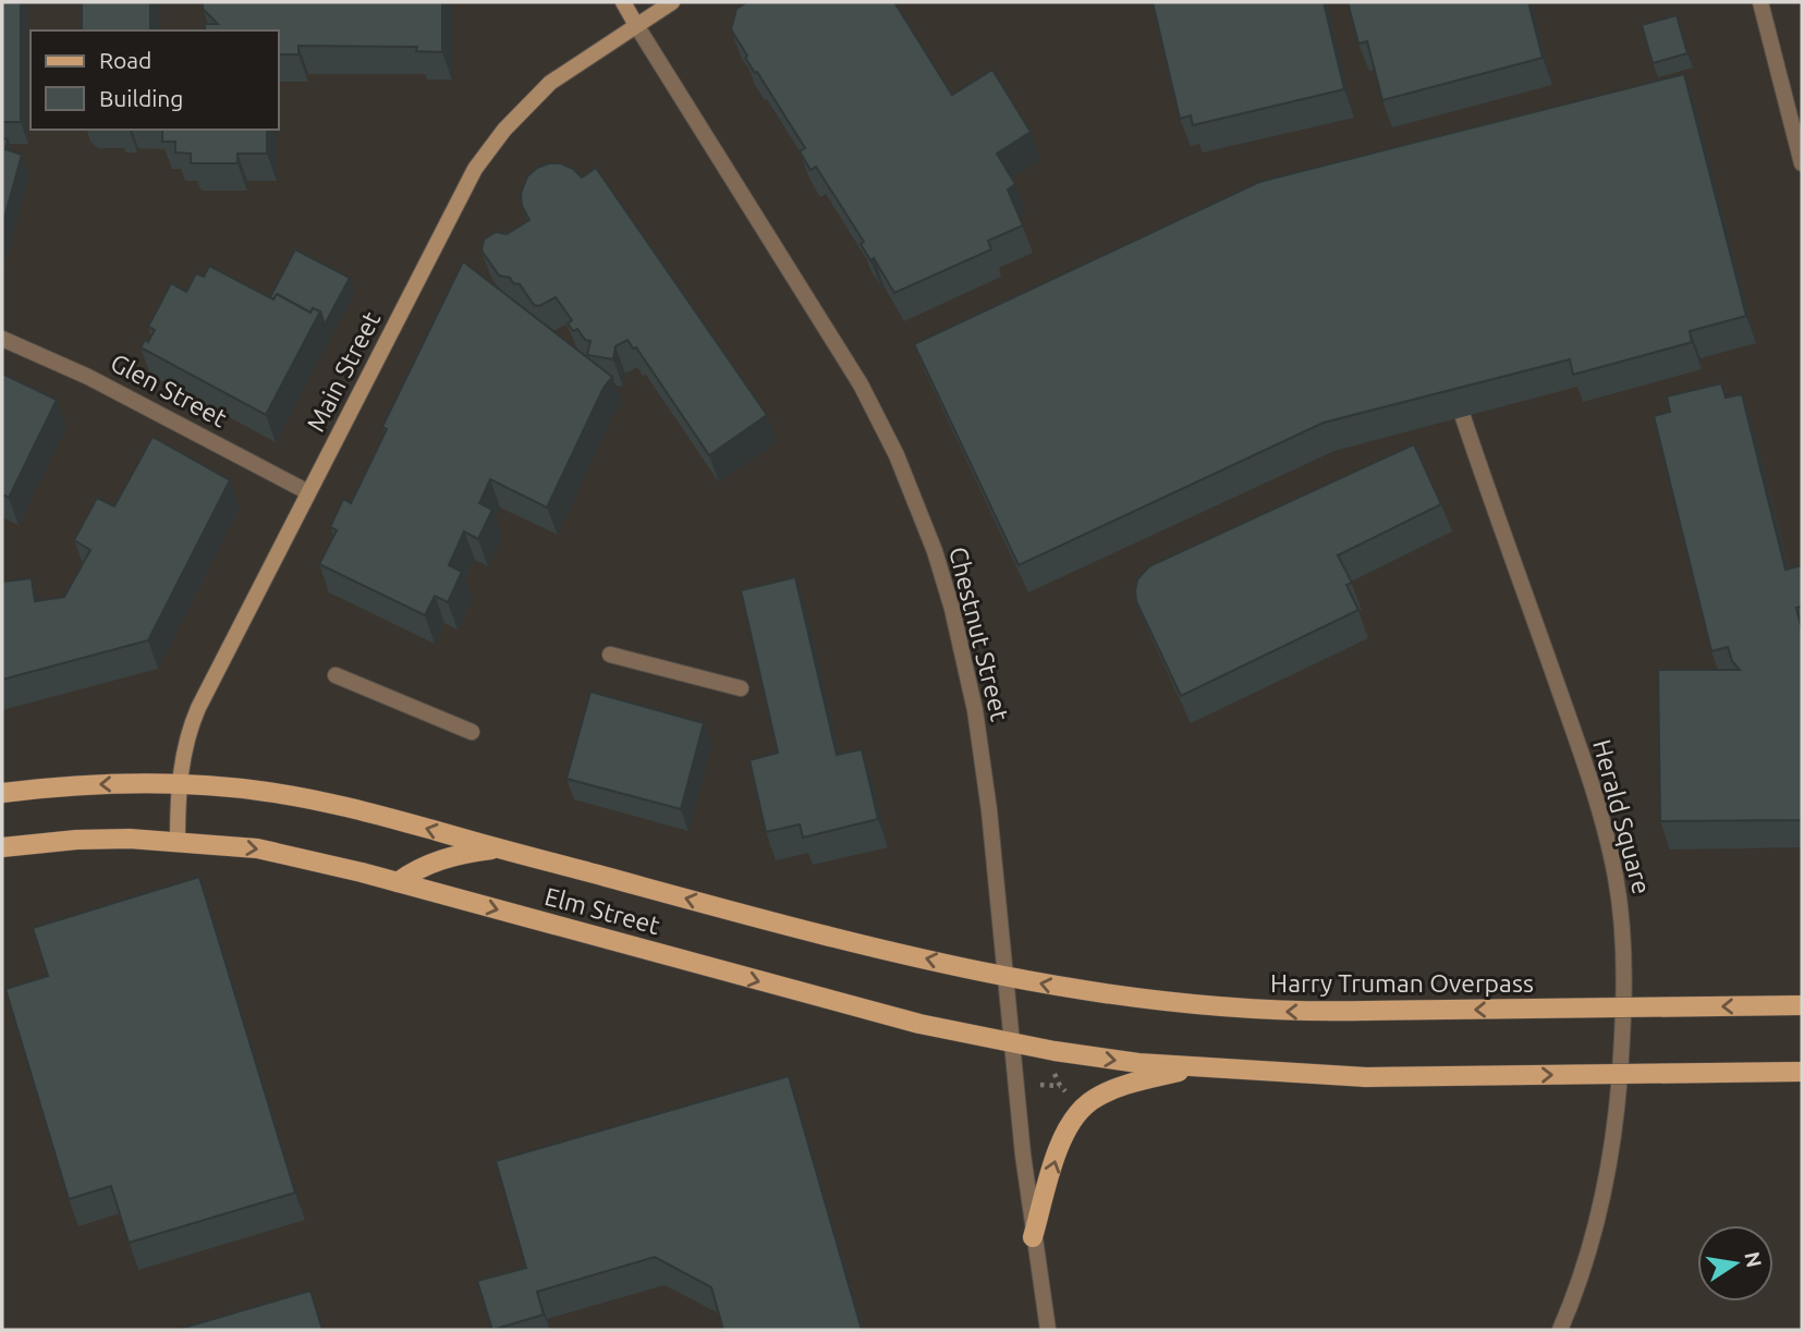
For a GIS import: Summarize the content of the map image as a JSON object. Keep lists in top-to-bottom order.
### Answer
{
  "streets": {
    "main road": ["Main Street", "Elm Street", "Harry Truman Overpass"],
    "street": ["Glen Street", "Chestnut Street", "Herald Square"]
  },
  "crossings": [
    ["Main Street", "Glen Street"],
    ["Main Street", "Chestnut Street"],
    ["Main Street", "Elm Street"],
    ["Chestnut Street", "Elm Street"],
    ["Chestnut Street", "Harry Truman Overpass"],
    ["Elm Street", "Harry Truman Overpass"]
  ],
  "legend": ["Road", "Building"],
  "north": "right"
}
